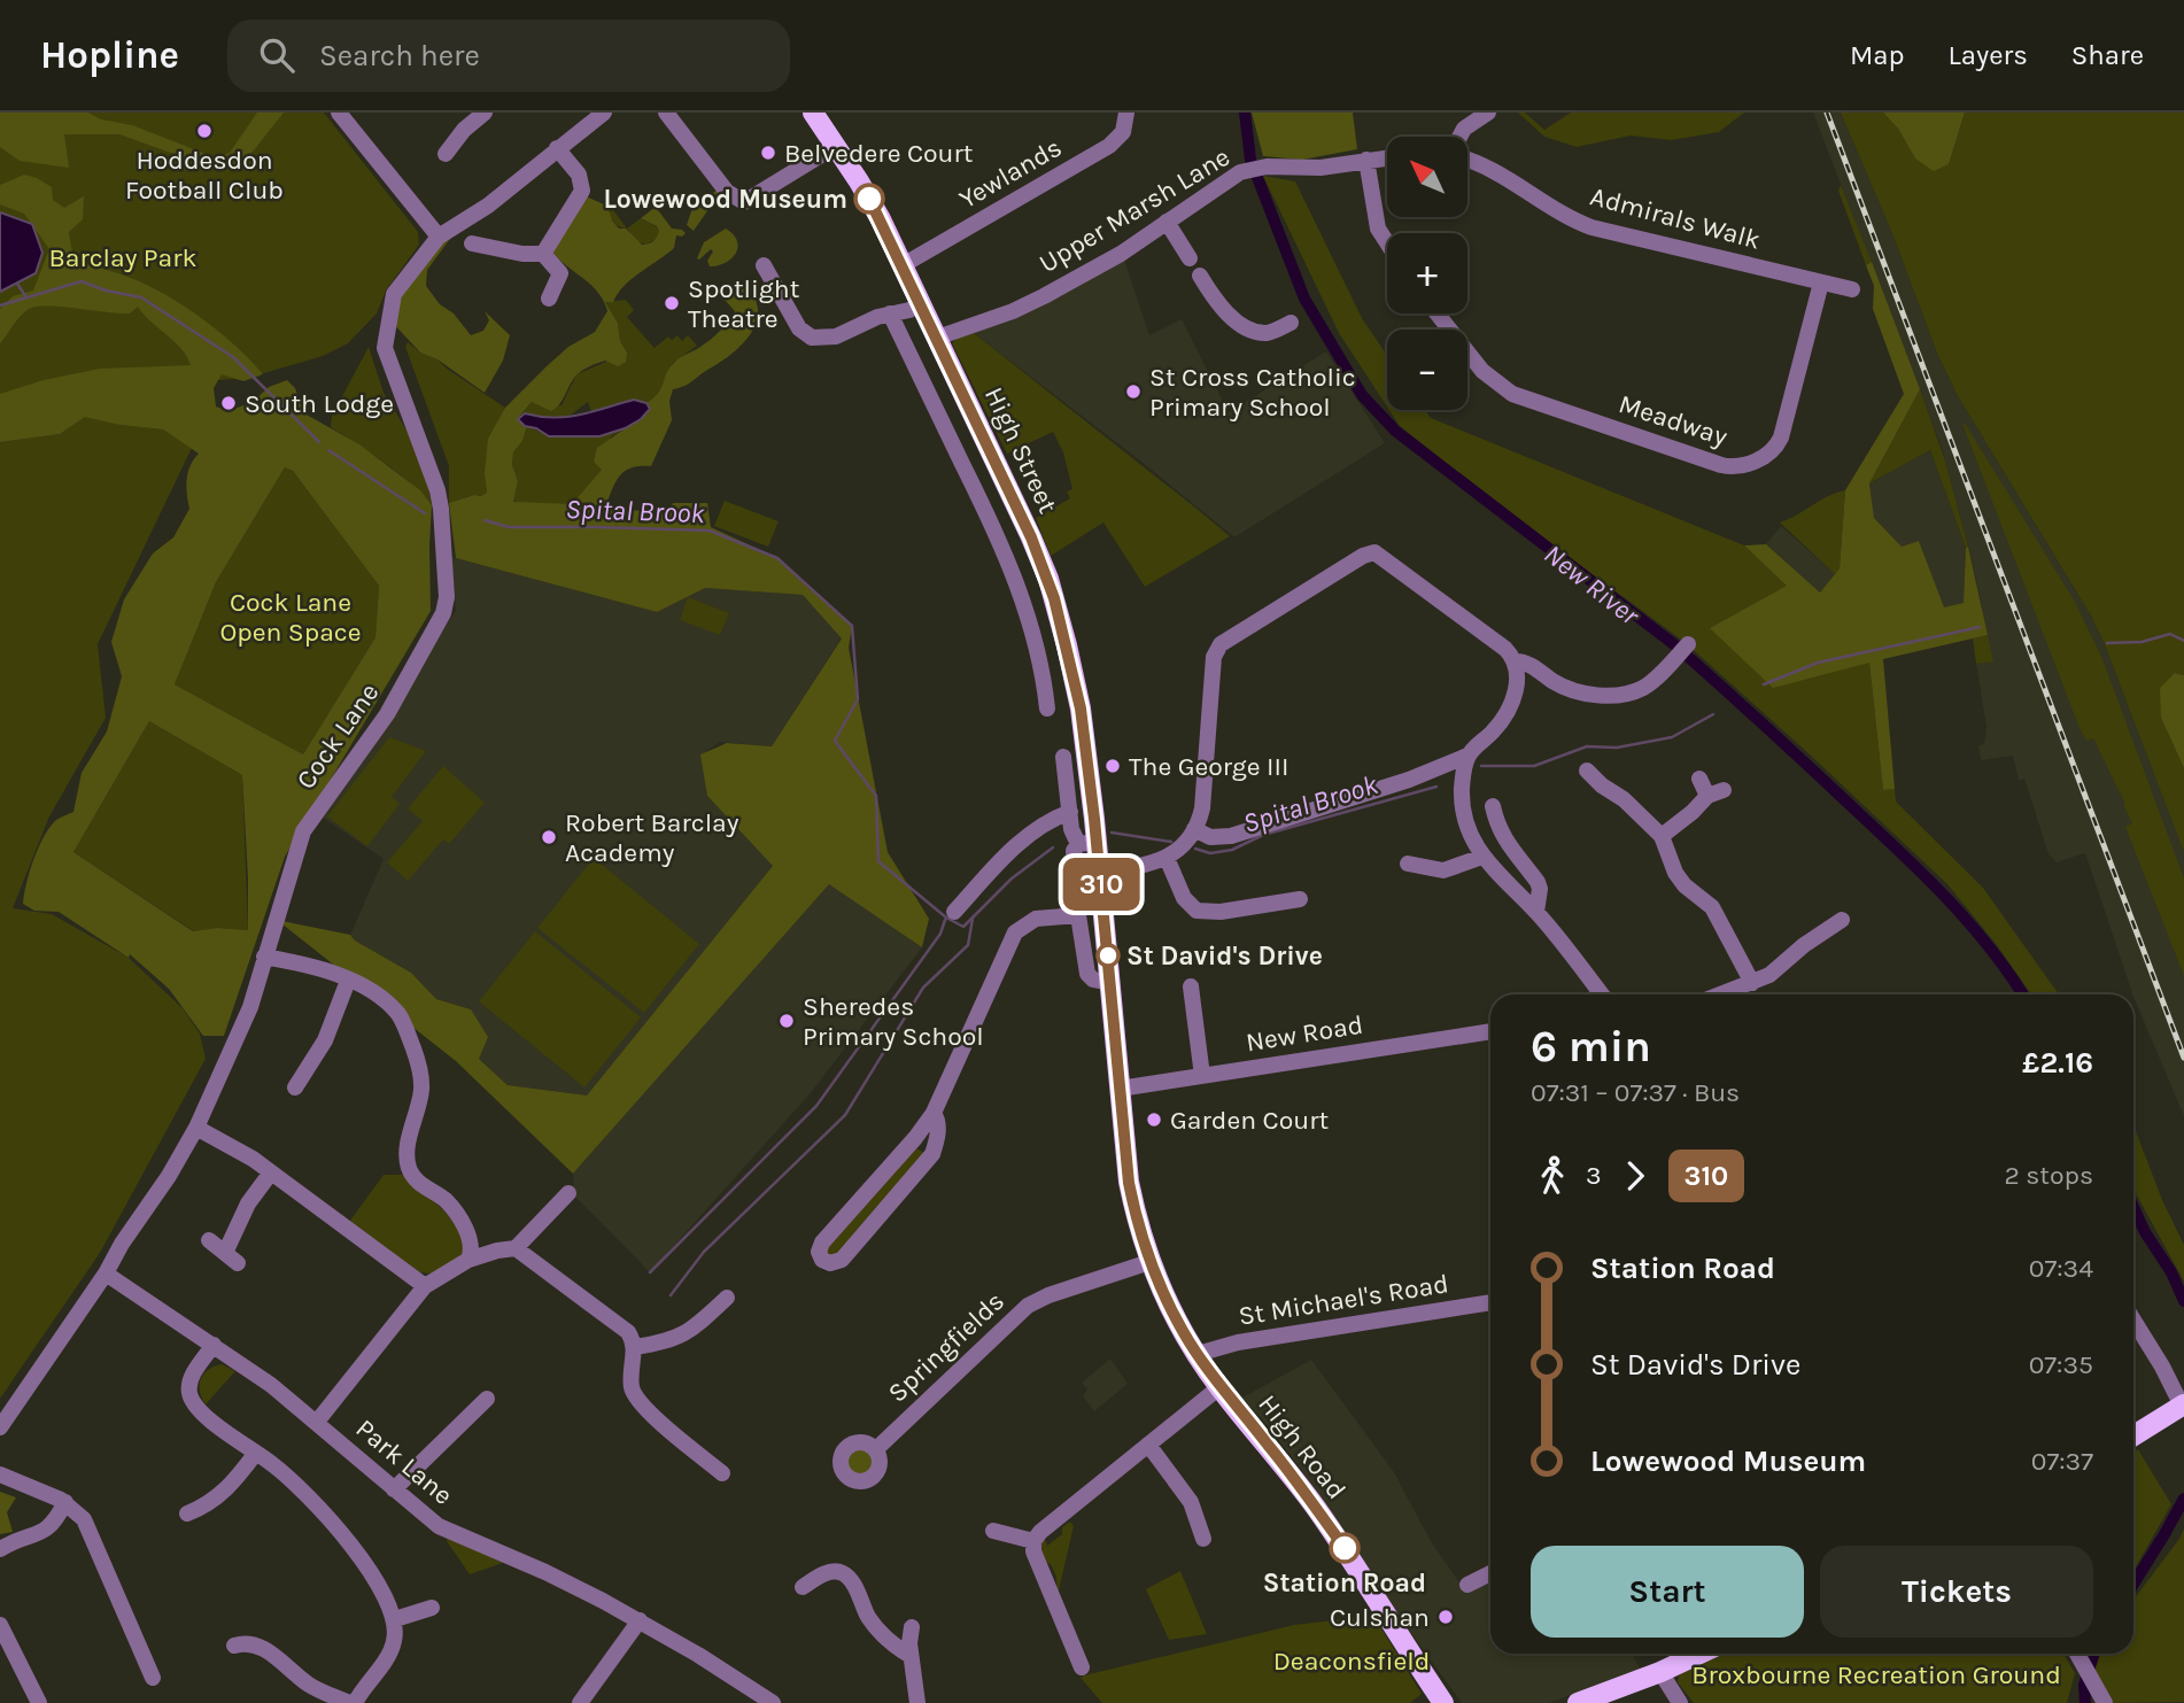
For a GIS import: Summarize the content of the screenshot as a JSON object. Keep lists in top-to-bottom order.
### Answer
{
  "streets": {
    "main road": ["High Street", "High Road"],
    "street": [
      "Yewlands",
      "Upper Marsh Lane",
      "Admirals Walk",
      "Meadway",
      "Cock Lane",
      "New Road",
      "St Michael's Road",
      "Springfields",
      "Park Lane"
    ]
  },
  "crossings": [
    ["Yewlands", "High Street"],
    ["Upper Marsh Lane", "High Street"],
    ["Admirals Walk", "Meadway"],
    ["High Street", "New Road"],
    ["High Street", "High Road"],
    ["Cock Lane", "Park Lane"],
    ["New Road", "High Road"],
    ["St Michael's Road", "High Road"],
    ["Springfields", "High Road"]
  ],
  "water": ["Spital Brook", "New River"],
  "parks": [
    "Barclay Park",
    "Cock Lane Open Space",
    "Deaconsfield",
    "Broxbourne Recreation Ground"
  ],
  "places": [
    "Hoddesdon Football Club",
    "Belvedere Court",
    "Lowewood Museum",
    "Spotlight Theatre",
    "St Cross Catholic Primary School",
    "South Lodge",
    "The George III",
    "Robert Barclay Academy",
    "St David's Drive",
    "Sheredes Primary School",
    "Garden Court",
    "Station Road",
    "Culshan"
  ],
  "lines": ["bus line 310"],
  "north": "top left",
  "page": {
    "header": "Hopline",
    "search": "Search here",
    "nav": ["Map", "Layers", "Share"],
    "on_map": "310",
    "map_buttons": ["+", "−"],
    "heading": ["6 min", "07:31 – 07:37 · Bus", "£2.16"],
    "legs": ["3", "310", "2 stops"],
    "list": [
      {
        "name": "Station Road",
        "value": "07:34"
      },
      {
        "name": "St David's Drive",
        "value": "07:35"
      },
      {
        "name": "Lowewood Museum",
        "value": "07:37"
      }
    ],
    "buttons": ["Start", "Tickets"]
  }
}
